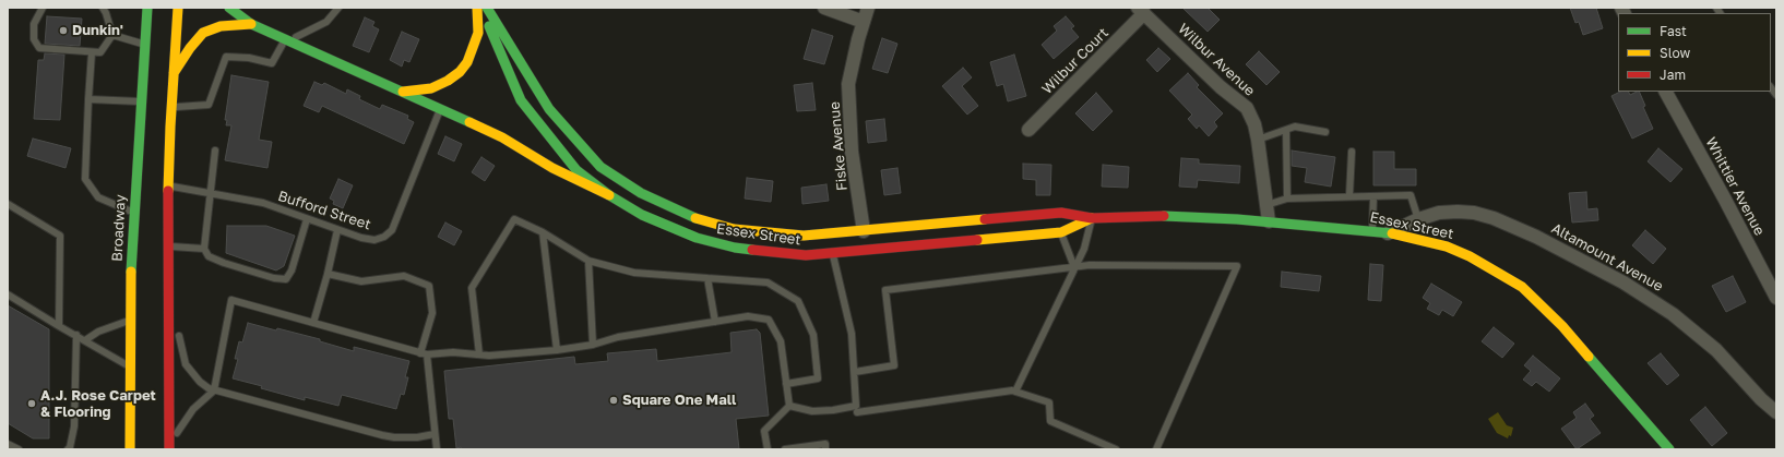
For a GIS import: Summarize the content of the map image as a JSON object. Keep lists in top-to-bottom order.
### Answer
{
  "streets": {
    "main road": ["Essex Street", "Broadway"],
    "street": [
      "Wilbur Avenue",
      "Wilbur Court",
      "Fiske Avenue",
      "Whittier Avenue",
      "Altamount Avenue"
    ],
    "lane": ["Bufford Street"]
  },
  "crossings": [
    ["Wilbur Avenue", "Wilbur Court"],
    ["Wilbur Avenue", "Essex Street"],
    ["Fiske Avenue", "Essex Street"],
    ["Essex Street", "Altamount Avenue"]
  ],
  "places": ["Dunkin'", "Square One Mall", "A.J. Rose Carpet & Flooring"],
  "legend": ["Fast", "Slow", "Jam"]
}
